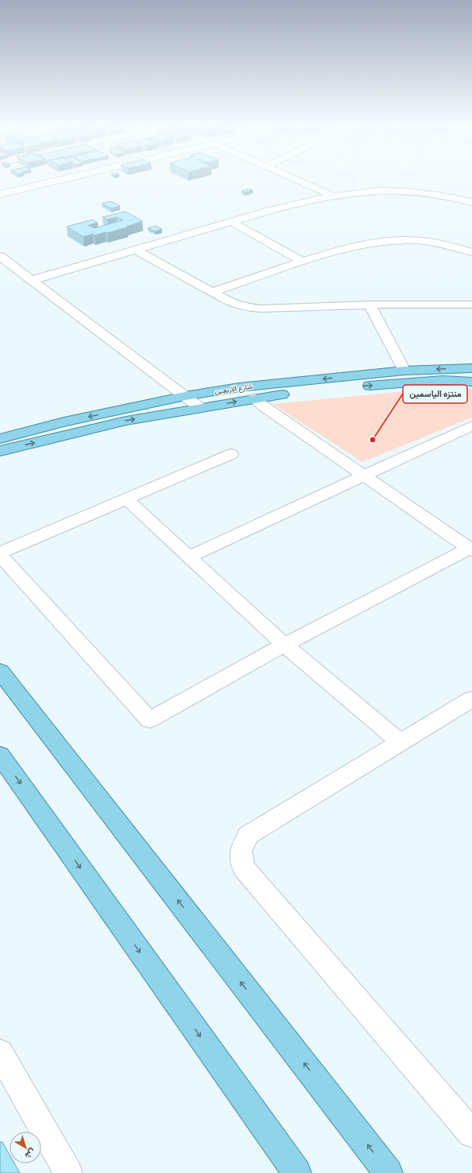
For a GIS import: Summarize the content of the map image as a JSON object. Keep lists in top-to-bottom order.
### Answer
{
  "streets": {
    "main road": ["شارع الاربعين"]
  },
  "places": ["منتزه الياسمين"],
  "north": "bottom right"
}
